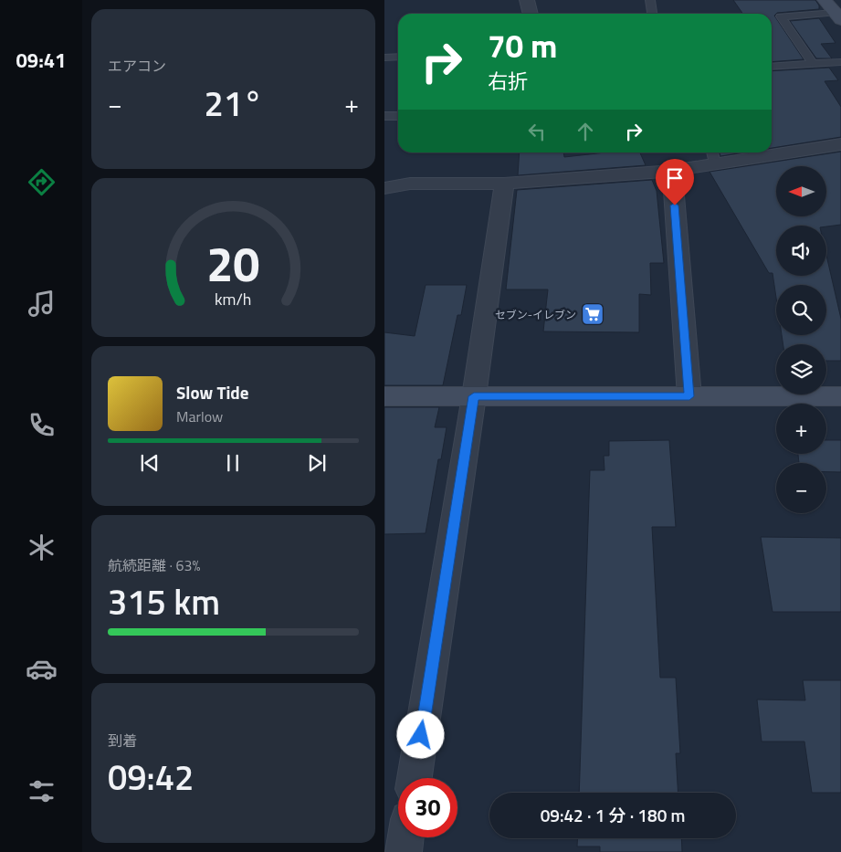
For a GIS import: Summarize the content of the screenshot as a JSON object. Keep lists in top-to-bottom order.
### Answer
{
  "places": {
    "supermarket": ["セブン-イレブン"]
  },
  "north": "left",
  "page": {
    "tabs": "09:41",
    "tile": [
      "エアコン",
      ["航続距離 · 63%", "315 km"],
      ["到着", "09:42"]
    ],
    "turn": ["70 m", "右折"],
    "heat": ["−", "21°", "+"],
    "map_buttons": ["+", "−"],
    "song": ["Slow Tide", "Marlow"],
    "limit": "30",
    "trip": "09:42 · 1 分 · 180 m",
    "gauge": ["20", "km/h"]
  }
}
